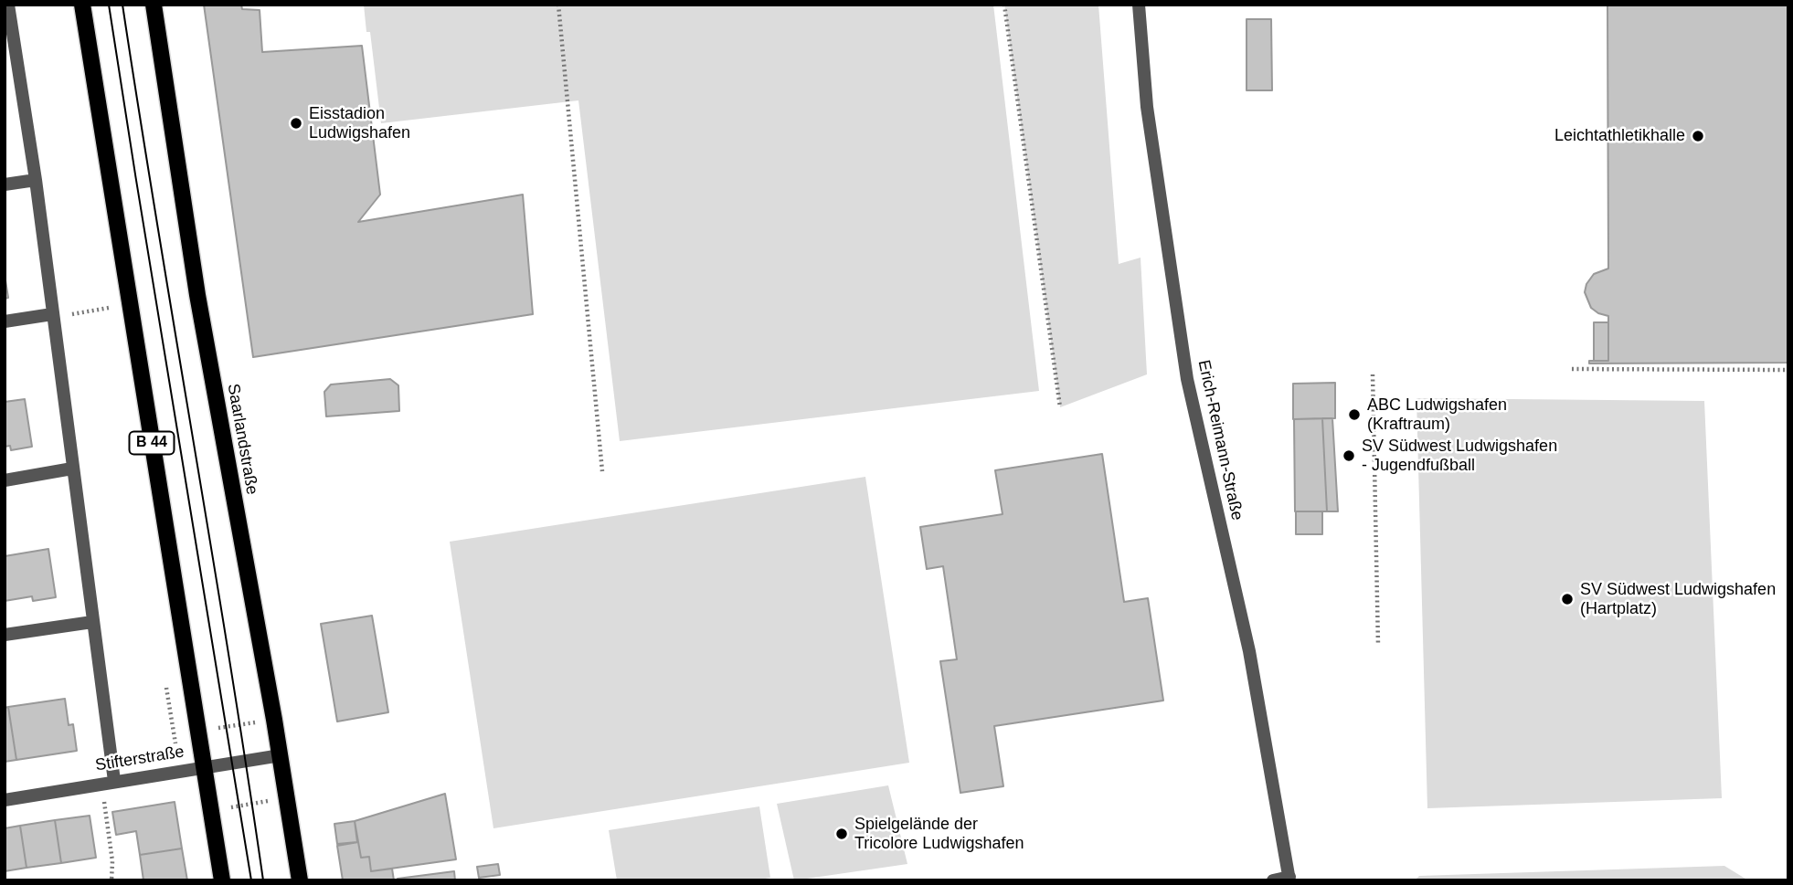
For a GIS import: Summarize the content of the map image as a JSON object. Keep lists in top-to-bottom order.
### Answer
{
  "streets": {
    "main road": ["Saarlandstraße", "B 44"],
    "street": ["Erich-Reimann-Straße", "Stifterstraße"]
  },
  "crossings": [
    ["Saarlandstraße", "Stifterstraße"],
    ["B 44", "Stifterstraße"]
  ],
  "places": [
    "Eisstadion Ludwigshafen",
    "Leichtathletikhalle",
    "ABC Ludwigshafen (Kraftraum)",
    "SV Südwest Ludwigshafen - Jugendfußball",
    "SV Südwest Ludwigshafen (Hartplatz)",
    "Spielgelände der Tricolore Ludwigshafen"
  ]
}
